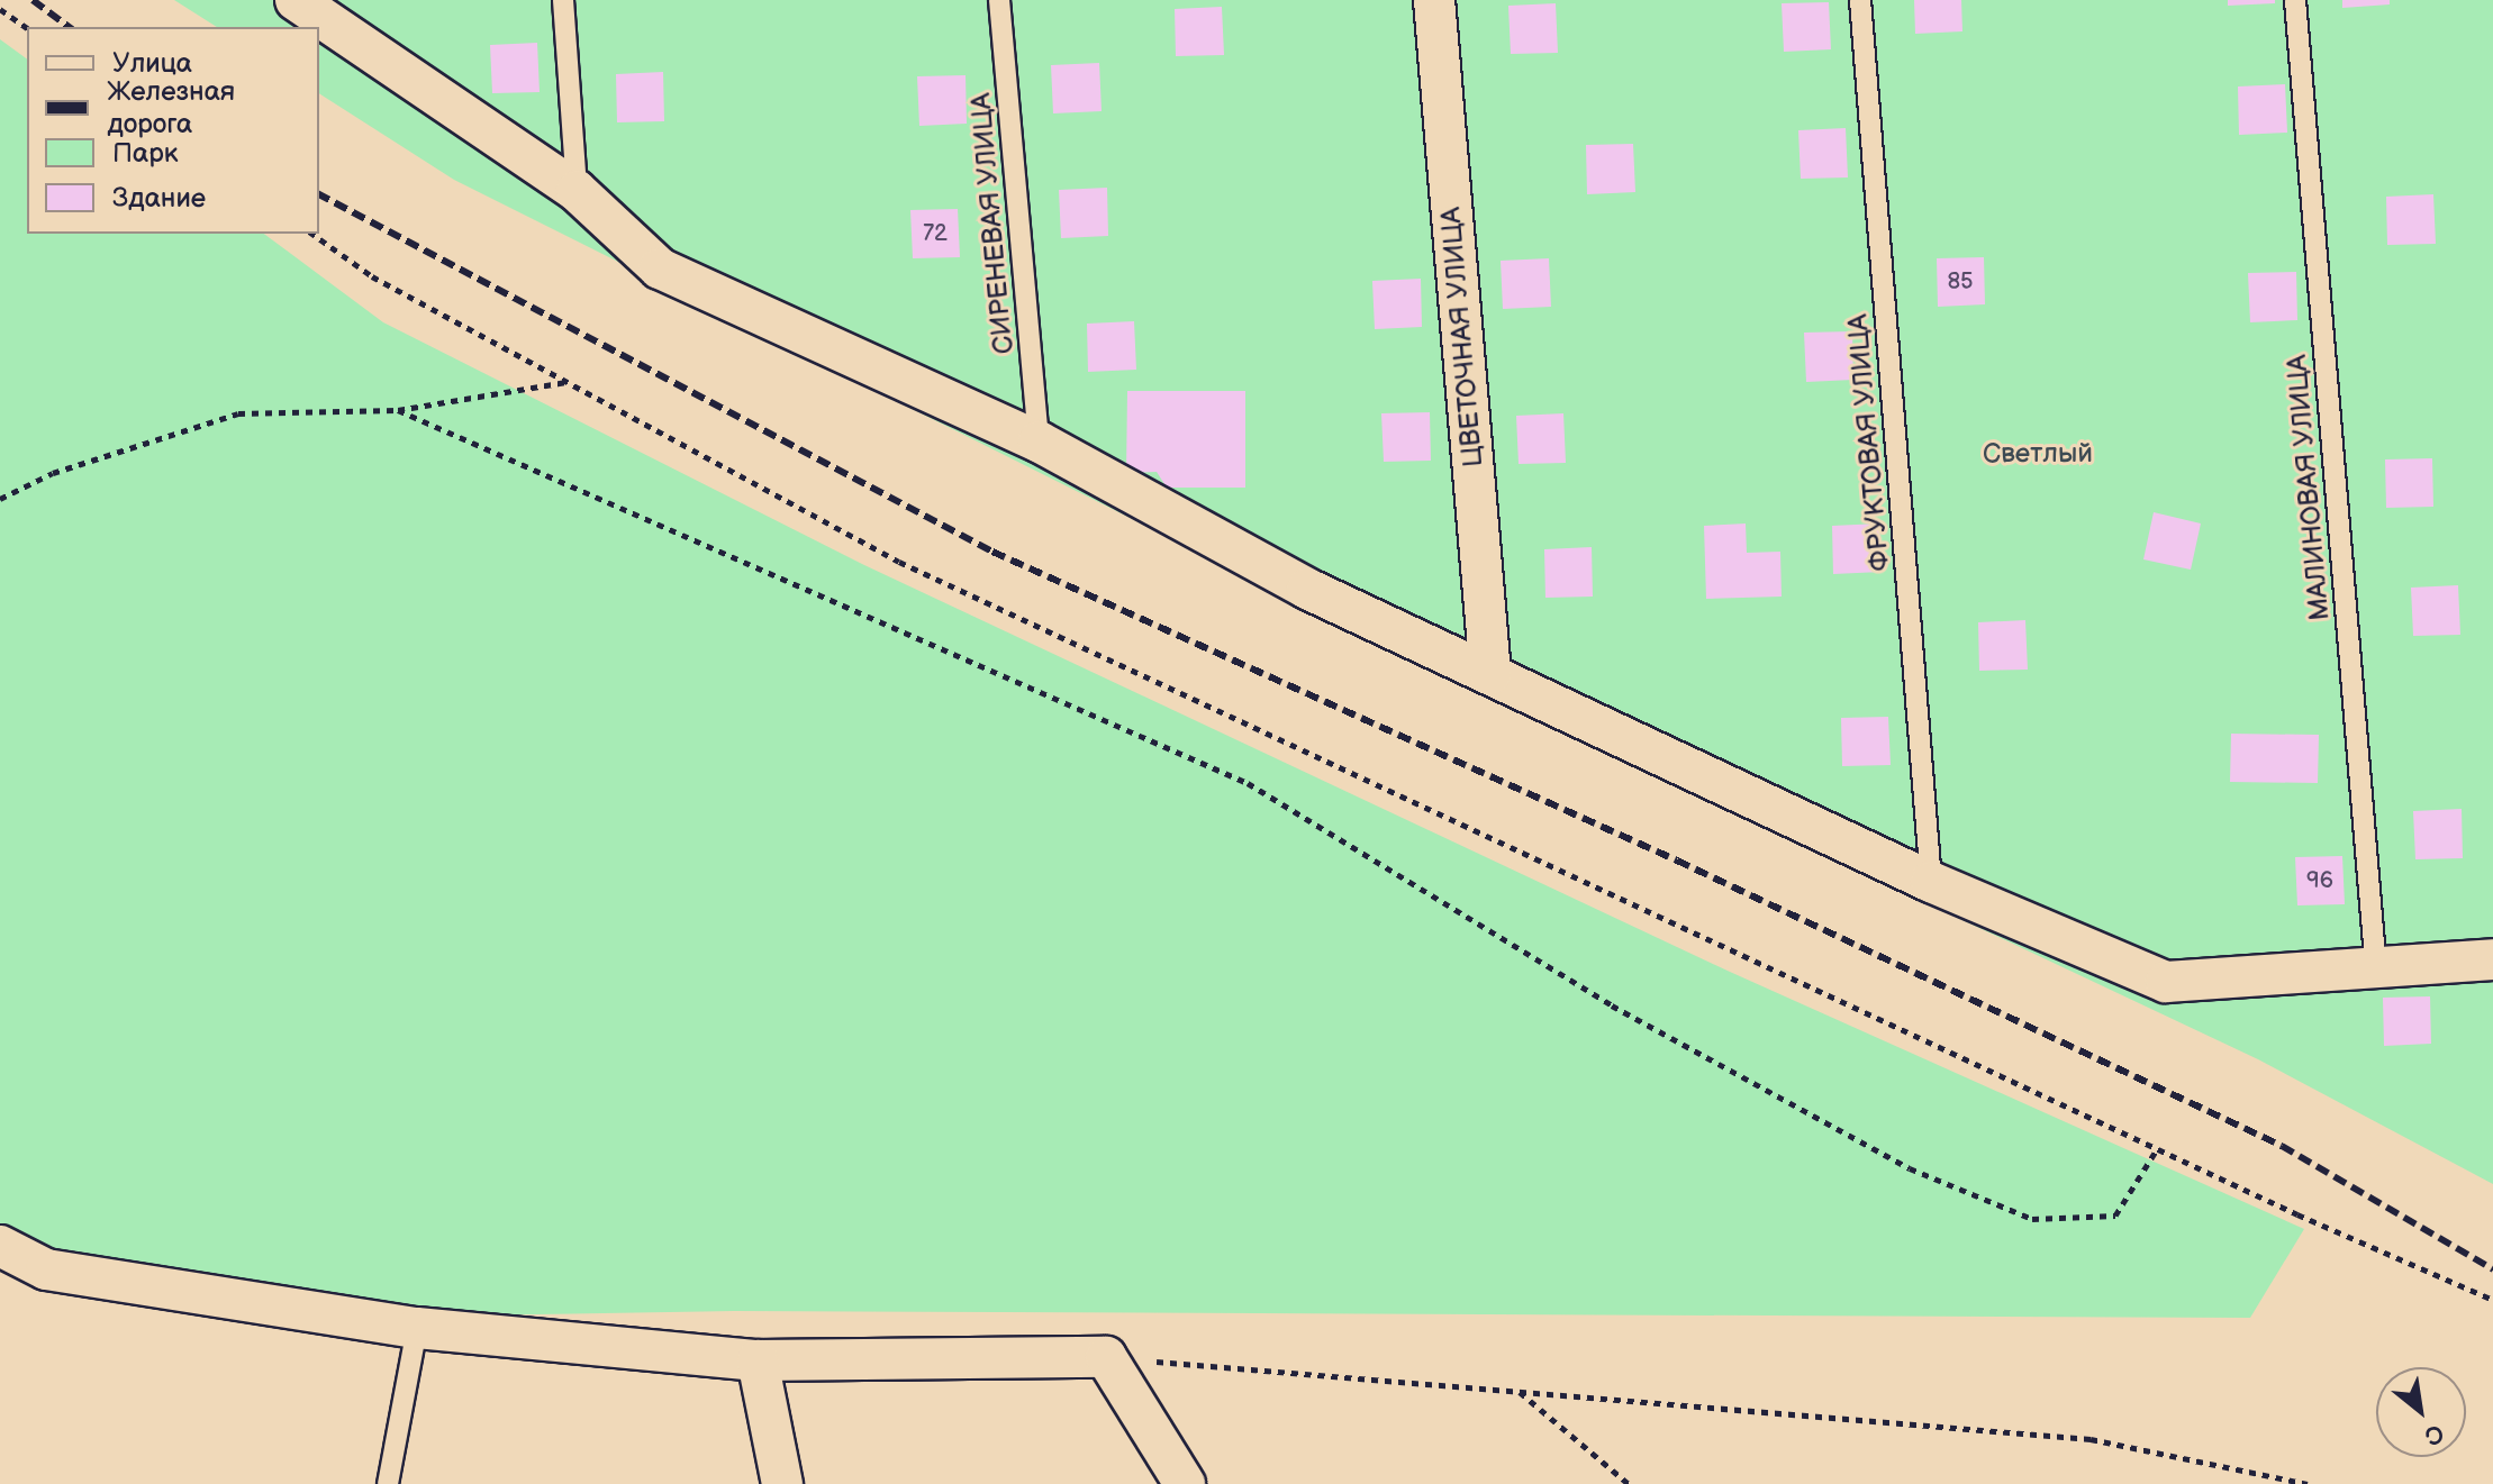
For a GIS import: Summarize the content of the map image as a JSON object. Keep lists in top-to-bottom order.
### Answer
{
  "streets": {
    "street": ["ЦВЕТОЧНАЯ УЛИЦА"],
    "lane": ["СИРЕНЕВАЯ УЛИЦА", "ФРУКТОВАЯ УЛИЦА", "МАЛИНОВАЯ УЛИЦА"]
  },
  "parks": ["Светлый"],
  "house_numbers": ["72", "85", "96"],
  "legend": [
    "Улица",
    "Железная дорога",
    "Парк",
    "Здание"
  ],
  "north": "bottom right"
}
